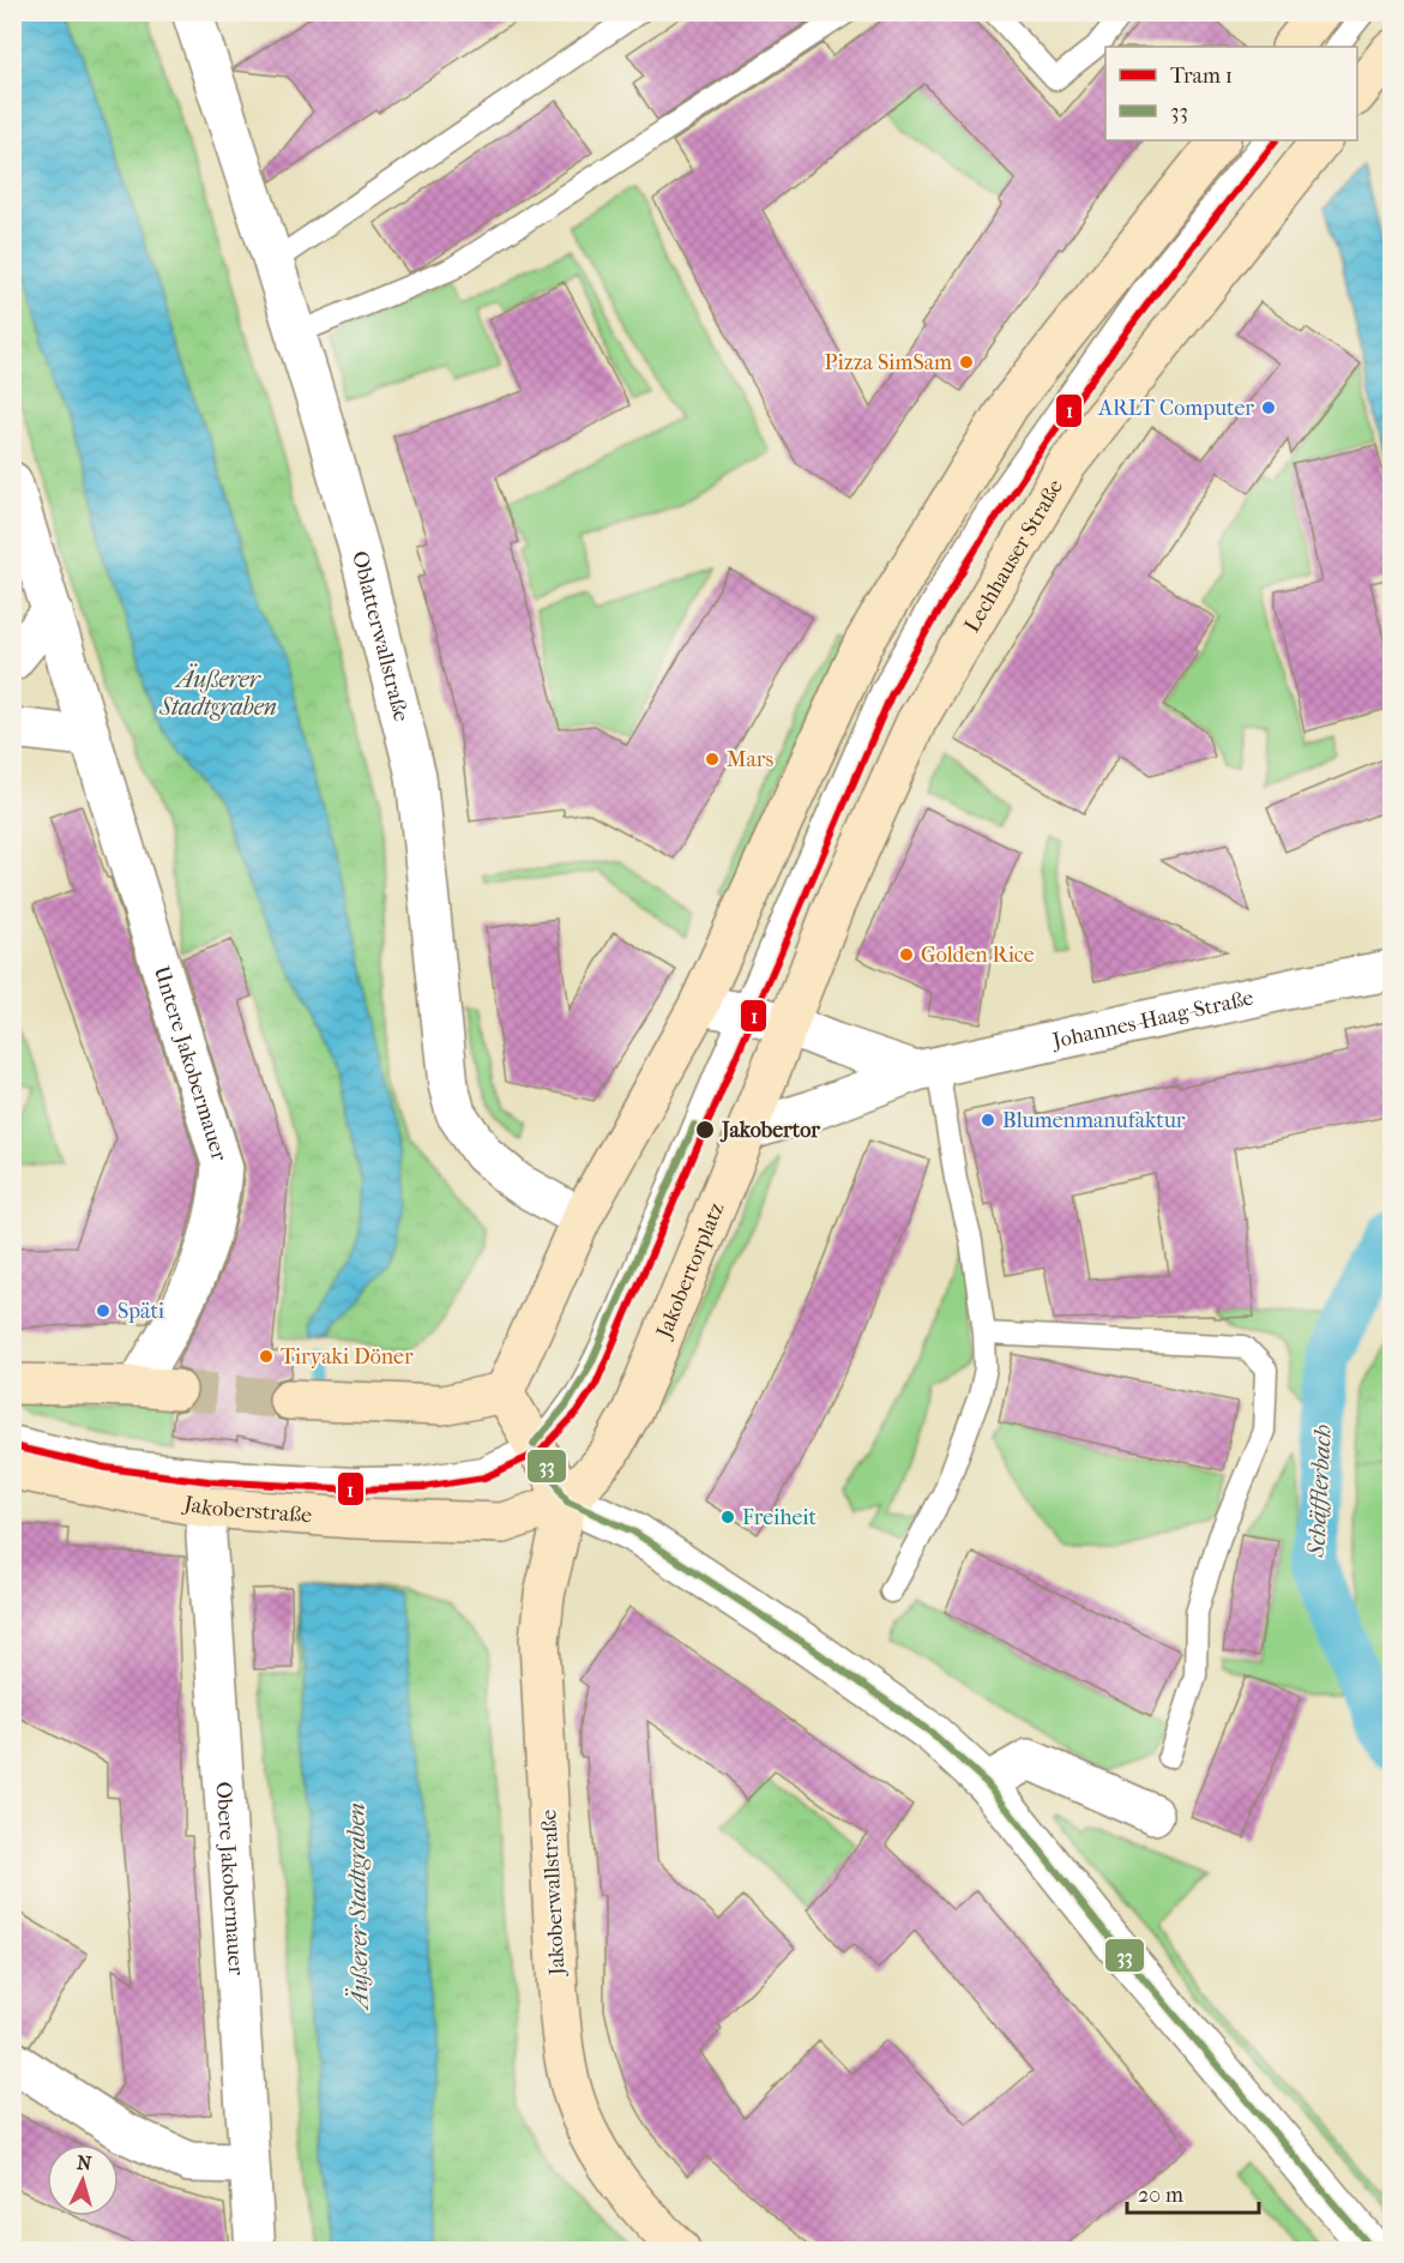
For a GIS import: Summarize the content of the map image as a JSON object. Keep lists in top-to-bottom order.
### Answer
{
  "streets": {
    "street": [
      "Lechhauser Straße",
      "Oblatterwallstraße",
      "Johannes-Haag-Straße",
      "Untere Jakobermauer",
      "Jakobertorplatz",
      "Jakoberstraße",
      "Obere Jakobermauer",
      "Jakoberwallstraße"
    ]
  },
  "crossings": [
    ["Lechhauser Straße", "Jakobertorplatz"],
    ["Johannes-Haag-Straße", "Jakobertorplatz"],
    ["Jakobertorplatz", "Jakoberstraße"],
    ["Jakobertorplatz", "Jakoberwallstraße"],
    ["Jakoberstraße", "Obere Jakobermauer"],
    ["Jakoberstraße", "Jakoberwallstraße"]
  ],
  "water": ["Äußerer Stadtgraben", "Schäfflerbach"],
  "places": [
    "Pizza SimSam",
    "ARLT Computer",
    "Mars",
    "Golden Rice",
    "Blumenmanufaktur",
    "Jakobertor",
    "Späti",
    "Tiryaki Döner",
    "Freiheit"
  ],
  "lines": ["tram line 1", "transit line 33"],
  "legend": ["Tram 1", "33"],
  "scale_bar": "20 m",
  "north": "top"
}
